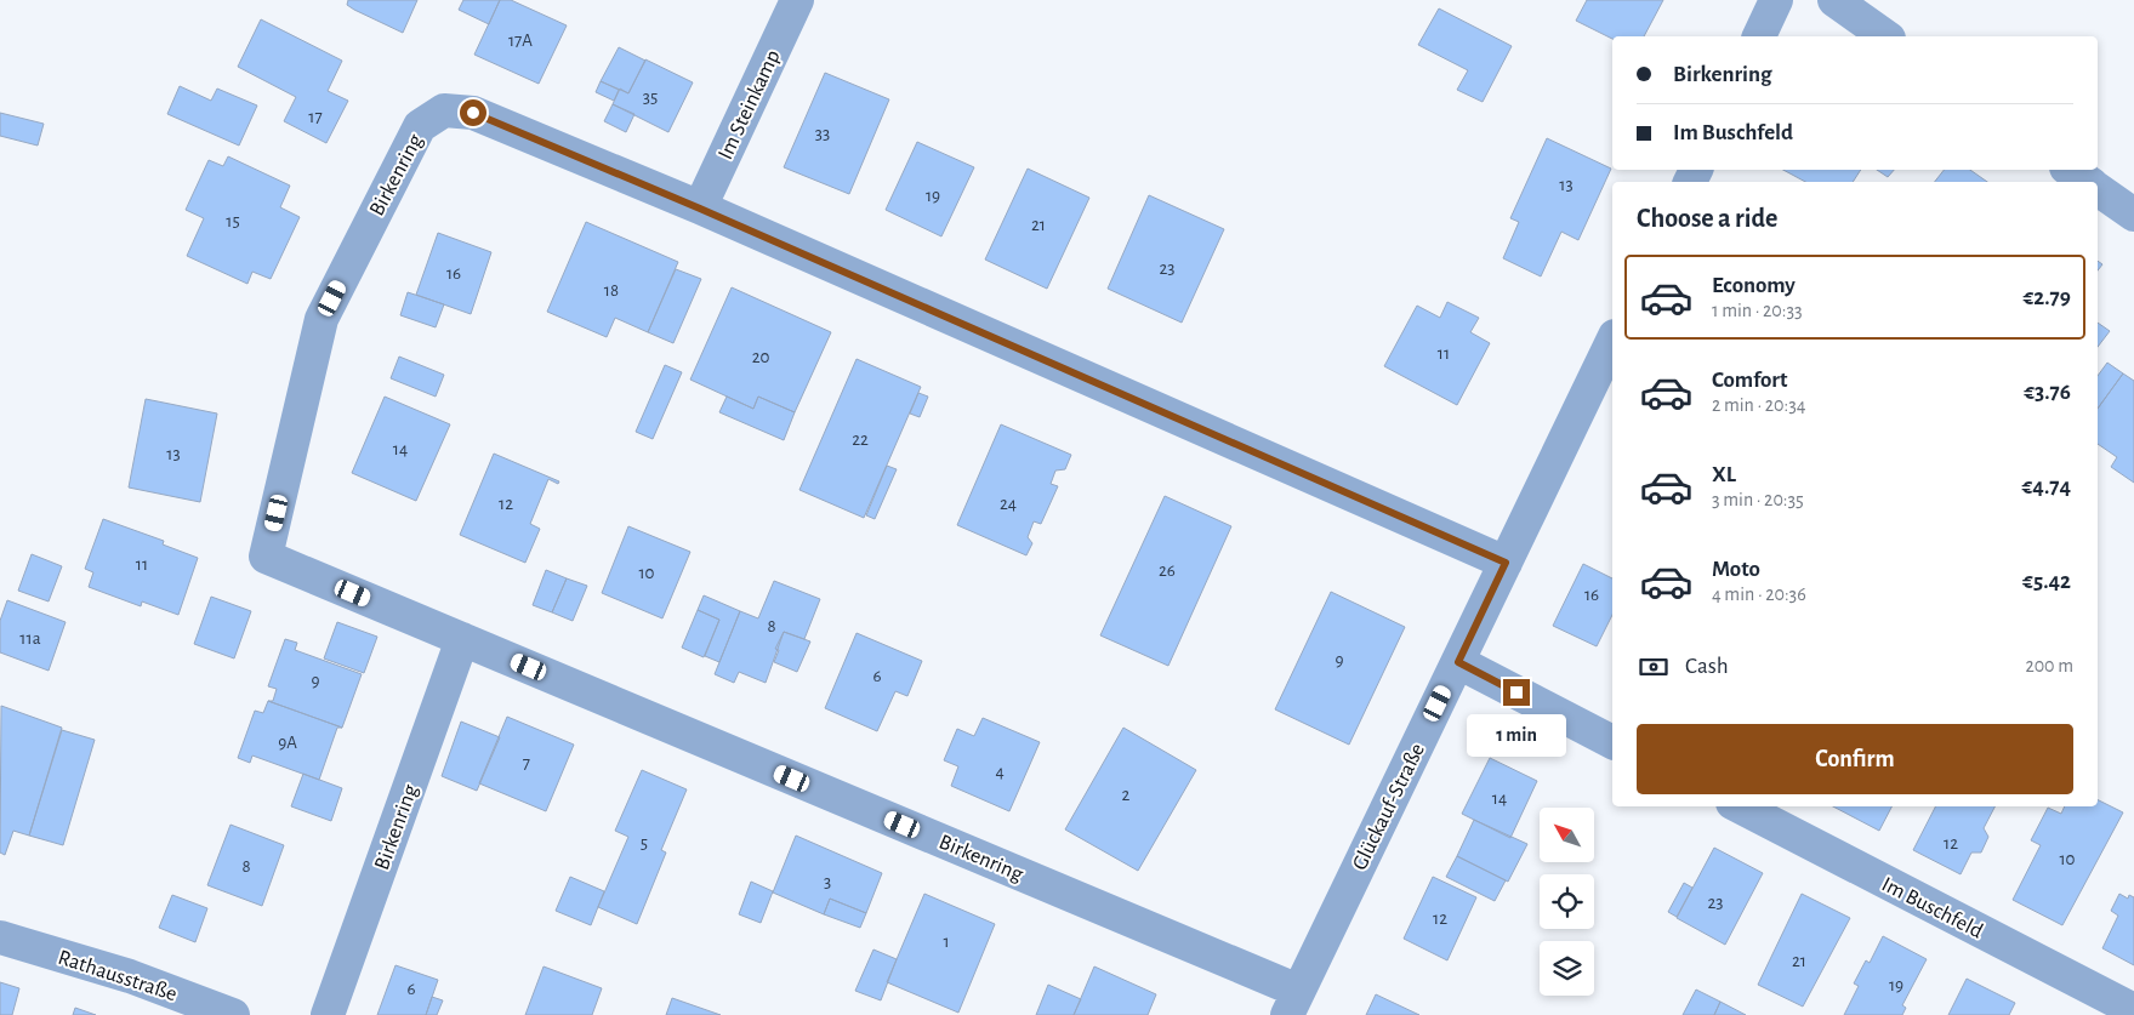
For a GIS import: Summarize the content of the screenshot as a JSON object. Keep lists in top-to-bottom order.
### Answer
{
  "streets": {
    "street": [
      "Im Steinkamp",
      "Birkenring",
      "Glückauf-Straße",
      "Im Buschfeld",
      "Rathausstraße"
    ]
  },
  "crossings": [
    ["Im Steinkamp", "Birkenring"],
    ["Birkenring", "Glückauf-Straße"]
  ],
  "house_numbers": [
    "17A",
    "35",
    "17",
    "33",
    "13",
    "19",
    "15",
    "21",
    "23",
    "16",
    "18",
    "11",
    "20",
    "22",
    "14",
    "13",
    "12",
    "24",
    "11",
    "26",
    "10",
    "16",
    "8",
    "11a",
    "9",
    "6",
    "9",
    "9A",
    "7",
    "4",
    "2",
    "14",
    "5",
    "12",
    "10",
    "8",
    "3",
    "23",
    "12",
    "1",
    "21",
    "19",
    "6"
  ],
  "north": "top left",
  "page": {
    "banner": ["Birkenring", "Im Buschfeld"],
    "heading": "Choose a ride",
    "list": [
      {
        "name": "Economy",
        "note": "1 min · 20:33",
        "value": "€2.79"
      },
      {
        "name": "Comfort",
        "note": "2 min · 20:34",
        "value": "€3.76"
      },
      {
        "name": "XL",
        "note": "3 min · 20:35",
        "value": "€4.74"
      },
      {
        "name": "Moto",
        "note": "4 min · 20:36",
        "value": "€5.42"
      }
    ],
    "pay": ["Cash", "200 m"],
    "buttons": "Confirm",
    "bubble": "1 min"
  }
}
